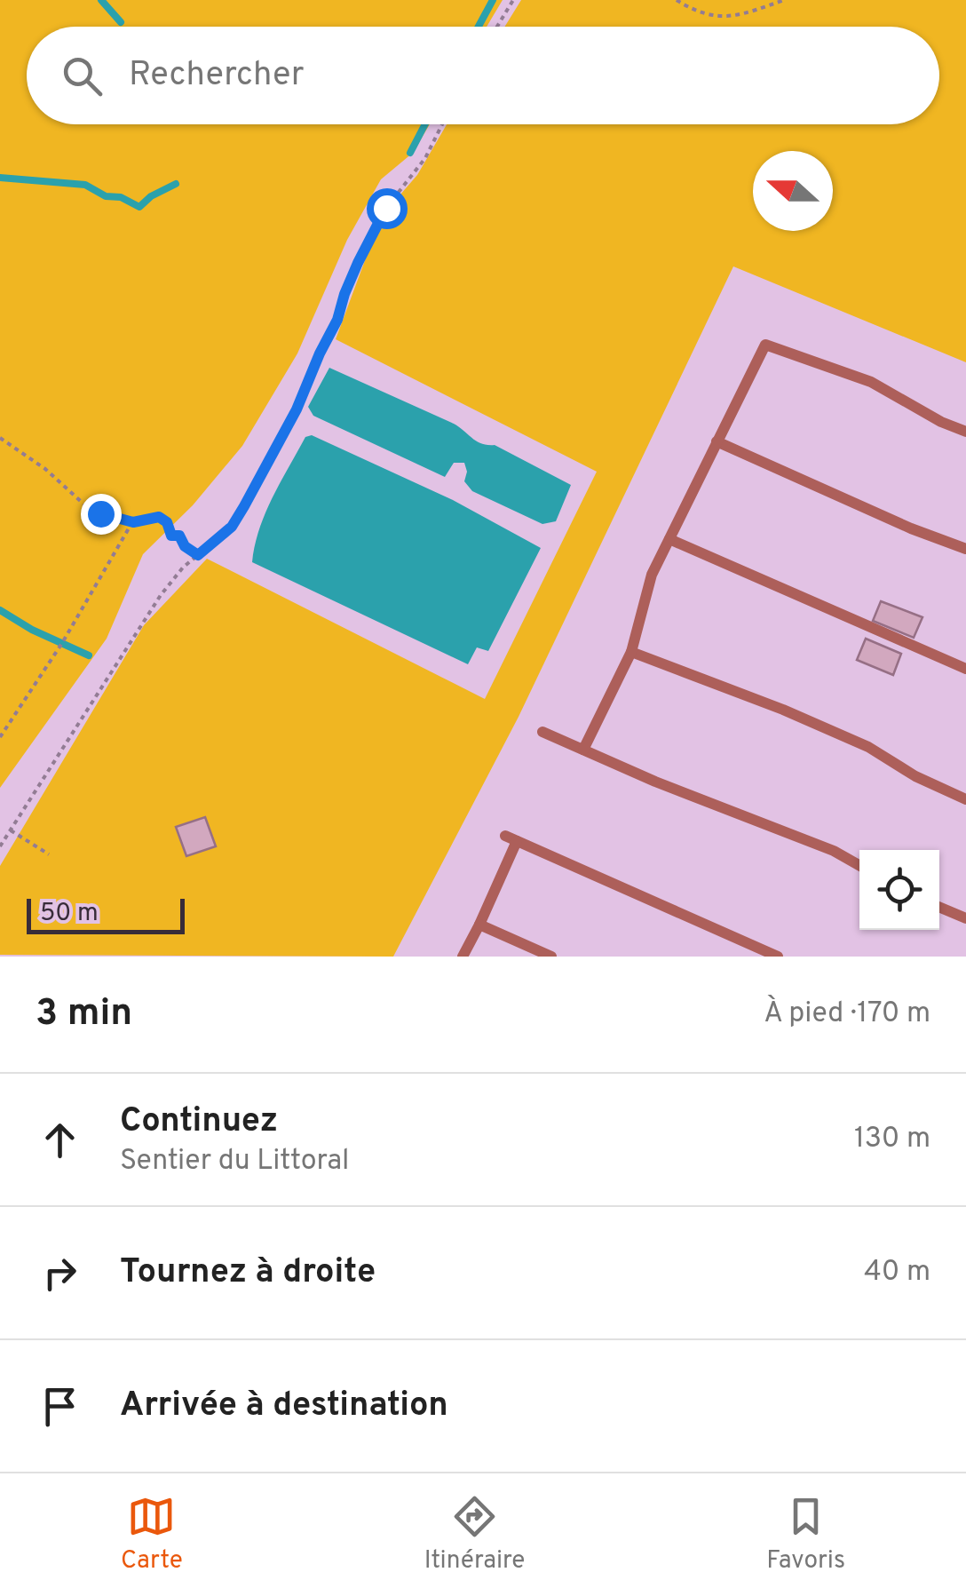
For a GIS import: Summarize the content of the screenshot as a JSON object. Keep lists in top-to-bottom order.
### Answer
{
  "scale_bar": "50 m",
  "north": "left",
  "page": {
    "search": "Rechercher",
    "scale": "50 m",
    "heading": ["3 min", "À pied · 170 m"],
    "list": [
      ["Continuez", "Sentier du Littoral", "130 m"],
      ["Tournez à droite", "40 m"],
      "Arrivée à destination"
    ],
    "nav": ["Carte", "Itinéraire", "Favoris"]
  }
}
